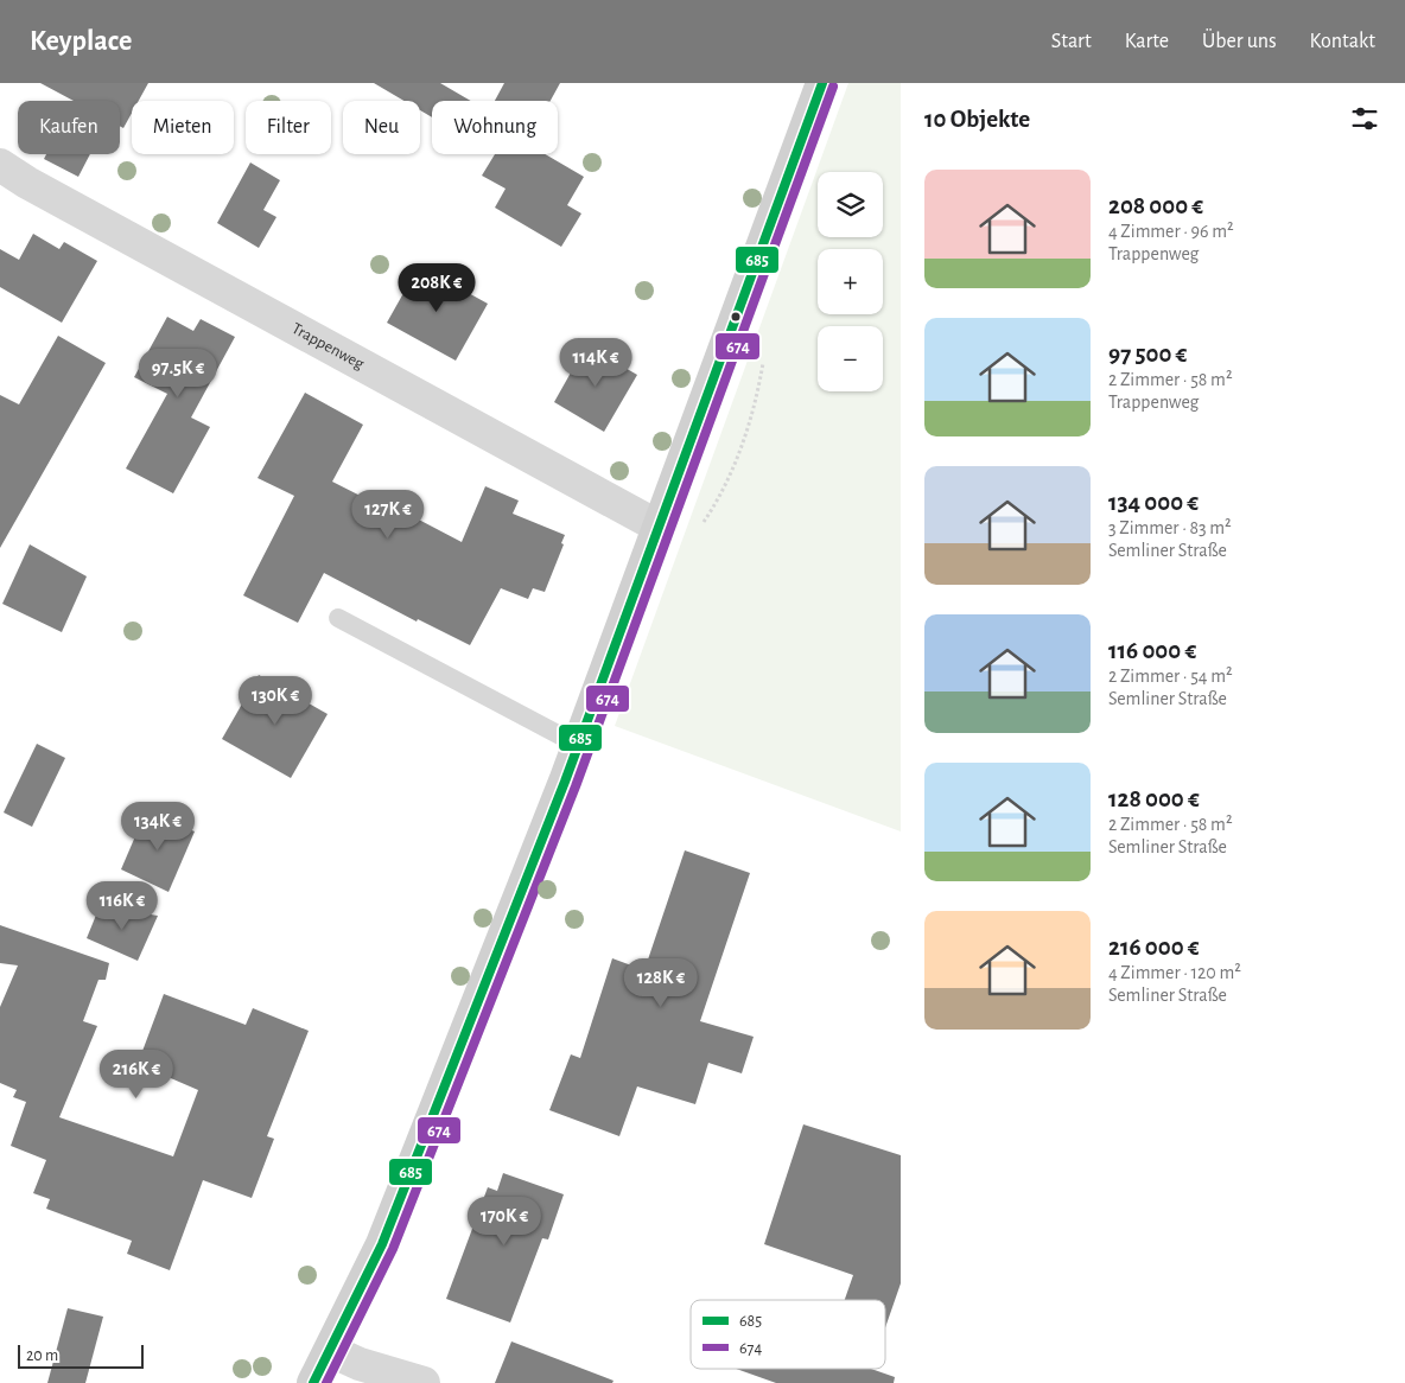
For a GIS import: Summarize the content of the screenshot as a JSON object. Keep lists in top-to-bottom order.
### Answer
{
  "streets": {
    "street": ["Trappenweg"]
  },
  "lines": ["transit line 685", "transit line 674"],
  "legend": ["685", "674"],
  "scale_bar": "20 m",
  "page": {
    "header": "Keyplace",
    "nav": [
      "Start",
      "Karte",
      "Über uns",
      "Kontakt"
    ],
    "heading": "10 Objekte",
    "chip": [
      "Kaufen",
      "Mieten",
      "Filter",
      "Neu",
      "Wohnung"
    ],
    "list": [
      {
        "name": "208 000 €",
        "note": "4 Zimmer · 96 m² · Trappenweg"
      },
      {
        "name": "97 500 €",
        "note": "2 Zimmer · 58 m² · Trappenweg"
      },
      {
        "name": "134 000 €",
        "note": "3 Zimmer · 83 m² · Semliner Straße"
      },
      {
        "name": "116 000 €",
        "note": "2 Zimmer · 54 m² · Semliner Straße"
      },
      {
        "name": "128 000 €",
        "note": "2 Zimmer · 58 m² · Semliner Straße"
      },
      {
        "name": "216 000 €",
        "note": "4 Zimmer · 120 m² · Semliner Straße"
      }
    ],
    "map_buttons": ["+", "−"],
    "price": [
      "208K €",
      "114K €",
      "97.5K €",
      "127K €",
      "130K €",
      "134K €",
      "116K €",
      "128K €",
      "216K €",
      "170K €"
    ],
    "scale": "20 m"
  }
}
